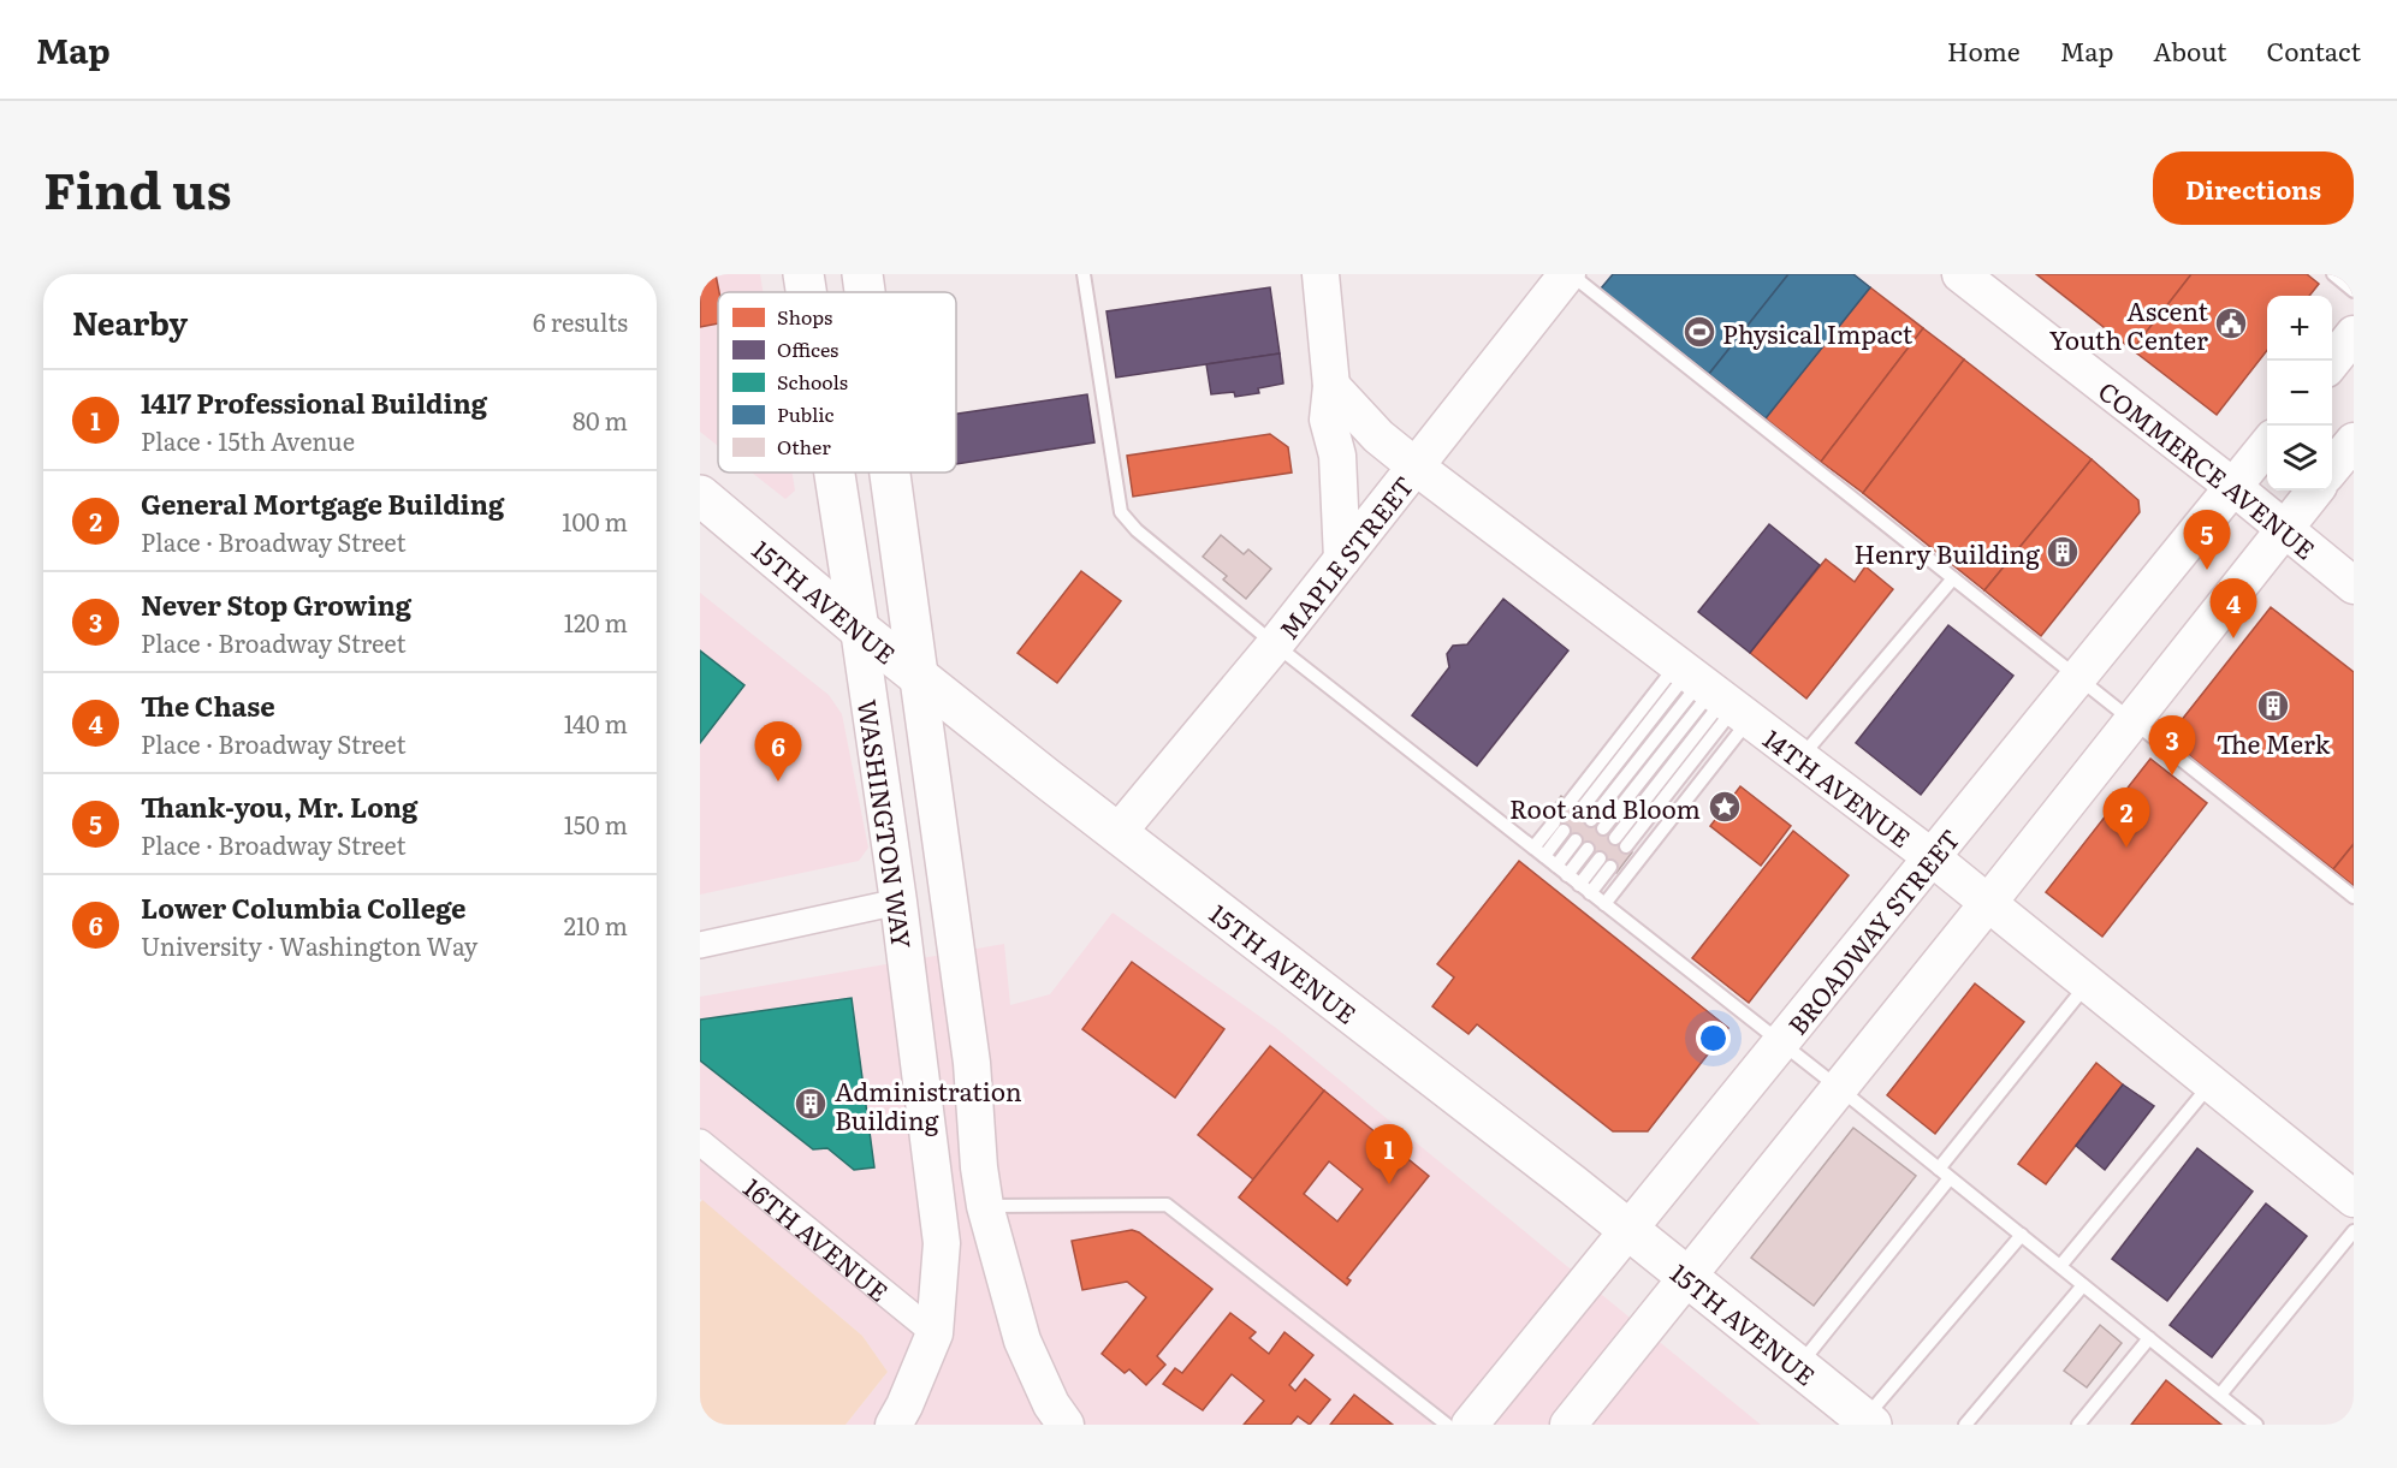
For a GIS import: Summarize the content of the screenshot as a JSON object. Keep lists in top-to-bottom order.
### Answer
{
  "streets": {
    "main road": ["15TH AVENUE", "WASHINGTON WAY"],
    "street": [
      "COMMERCE AVENUE",
      "MAPLE STREET",
      "14TH AVENUE",
      "BROADWAY STREET",
      "16TH AVENUE"
    ]
  },
  "crossings": [
    ["COMMERCE AVENUE", "BROADWAY STREET"],
    ["MAPLE STREET", "15TH AVENUE"],
    ["MAPLE STREET", "14TH AVENUE"],
    ["15TH AVENUE", "WASHINGTON WAY"],
    ["15TH AVENUE", "BROADWAY STREET"],
    ["14TH AVENUE", "BROADWAY STREET"],
    ["WASHINGTON WAY", "16TH AVENUE"]
  ],
  "places": {
    "public building": ["Ascent Youth Center"],
    "sports": ["Physical Impact"],
    "building": ["Henry Building", "The Merk", "Administration Building"],
    "place": ["Root and Bloom"]
  },
  "legend": [
    "Shops",
    "Offices",
    "Schools",
    "Public",
    "Other"
  ],
  "page": {
    "header": "Map",
    "nav": [
      "Home",
      "Map",
      "About",
      "Contact"
    ],
    "title": "Find us",
    "buttons": "Directions",
    "heading": ["Nearby", "6 results"],
    "map_buttons": ["+", "−"],
    "list": [
      {
        "mark": "1",
        "name": "1417 Professional Building",
        "note": "Place · 15th Avenue",
        "value": "80 m"
      },
      {
        "mark": "2",
        "name": "General Mortgage Building",
        "note": "Place · Broadway Street",
        "value": "100 m"
      },
      {
        "mark": "3",
        "name": "Never Stop Growing",
        "note": "Place · Broadway Street",
        "value": "120 m"
      },
      {
        "mark": "4",
        "name": "The Chase",
        "note": "Place · Broadway Street",
        "value": "140 m"
      },
      {
        "mark": "5",
        "name": "Thank-you, Mr. Long",
        "note": "Place · Broadway Street",
        "value": "150 m"
      },
      {
        "mark": "6",
        "name": "Lower Columbia College",
        "note": "University · Washington Way",
        "value": "210 m"
      }
    ],
    "pins": [
      "5",
      "4",
      "3",
      "6",
      "2",
      "1"
    ]
  }
}
